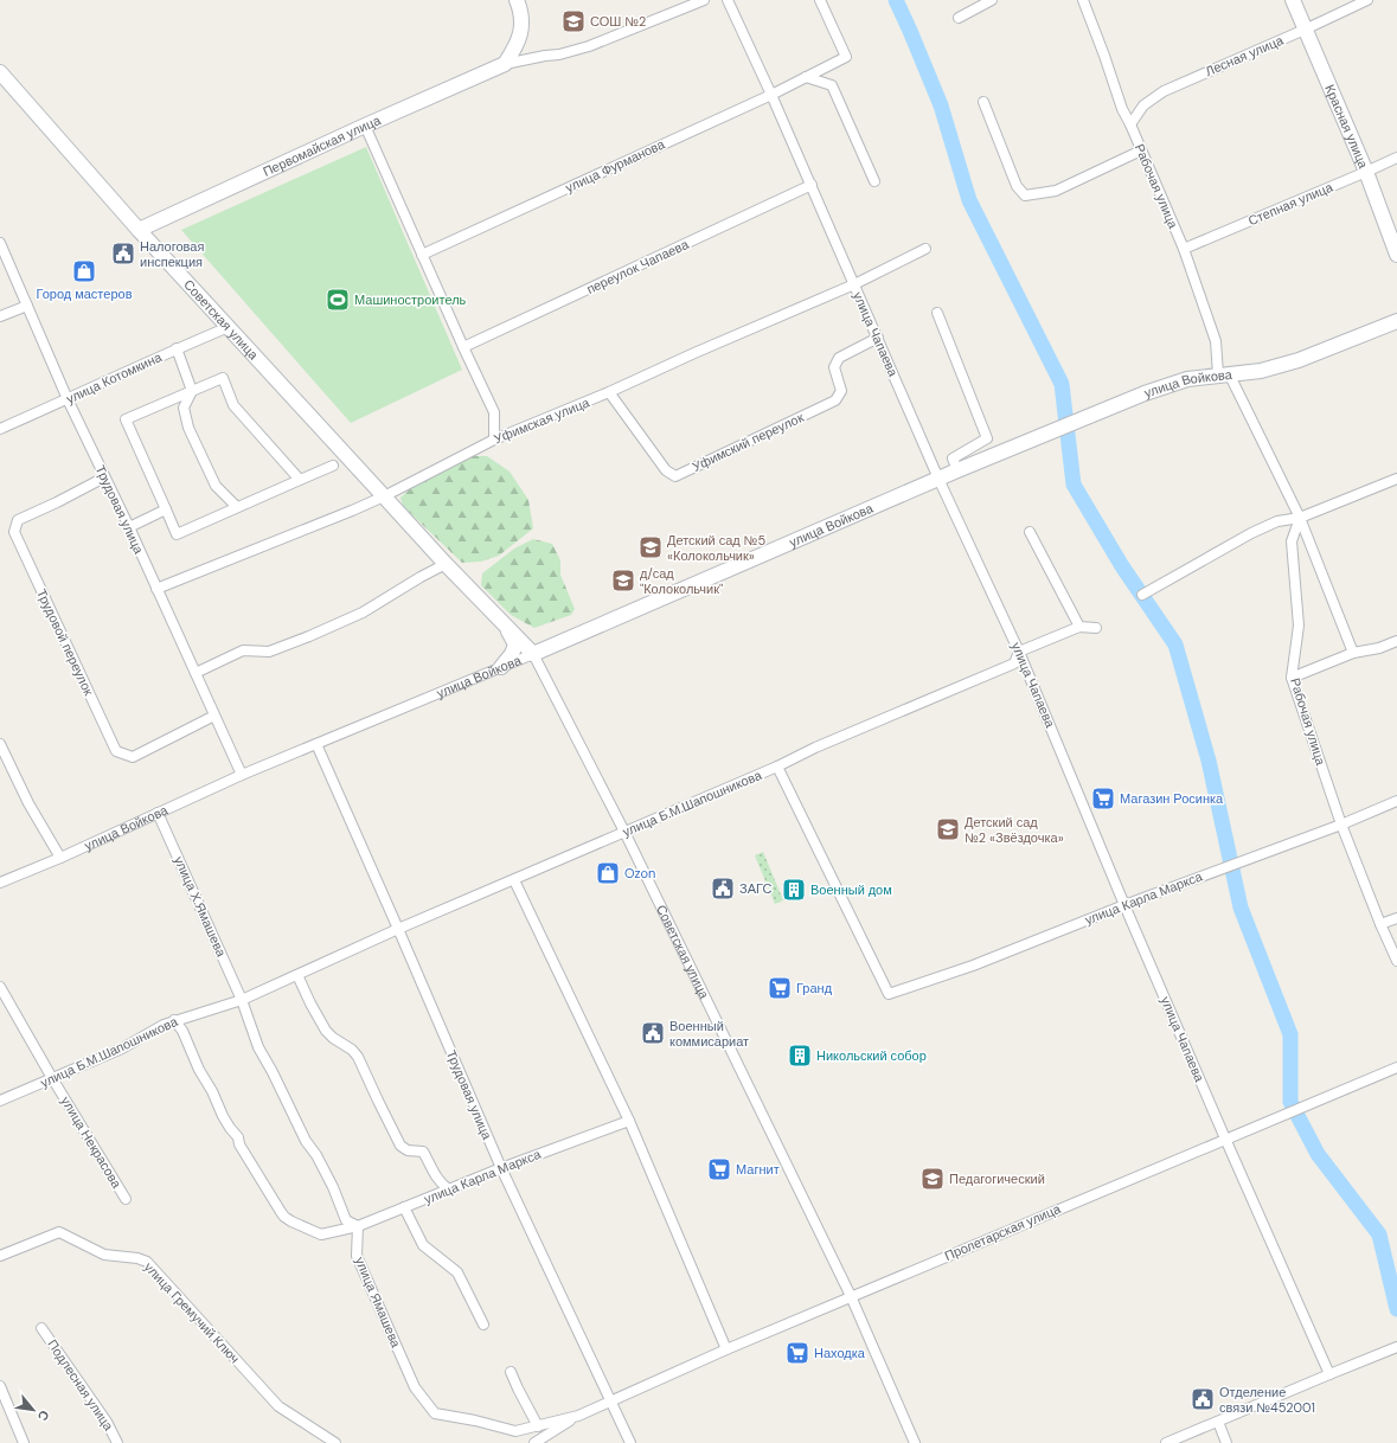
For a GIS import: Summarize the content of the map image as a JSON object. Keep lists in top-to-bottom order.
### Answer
{
  "streets": {
    "main road": [
      "Красная улица",
      "Первомайская улица",
      "Советская улица",
      "улица Войкова"
    ],
    "street": [
      "Лесная улица",
      "улица Фурманова",
      "Рабочая улица",
      "Степная улица",
      "переулок Чапаева",
      "улица Чапаева",
      "улица Котомкина",
      "Уфимская улица",
      "Уфимский переулок",
      "Трудовая улица",
      "Трудовой переулок",
      "улица Б.М.Шапошникова",
      "улица Карла Маркса",
      "улица Х.Ямашева",
      "улица Некрасова",
      "Пролетарская улица",
      "улица Ямашева",
      "улица Гремучий Ключ",
      "Подлесная улица"
    ]
  },
  "crossings": [
    ["Лесная улица", "Красная улица"],
    ["Лесная улица", "Рабочая улица"],
    ["Красная улица", "Степная улица"],
    ["Первомайская улица", "Советская улица"],
    ["улица Фурманова", "улица Чапаева"],
    ["Рабочая улица", "Степная улица"],
    ["Рабочая улица", "улица Войкова"],
    ["Рабочая улица", "улица Карла Маркса"],
    ["переулок Чапаева", "улица Чапаева"],
    ["Советская улица", "улица Котомкина"],
    ["Советская улица", "улица Войкова"],
    ["Советская улица", "Уфимская улица"],
    ["Советская улица", "улица Б.М.Шапошникова"],
    ["Советская улица", "Пролетарская улица"],
    ["улица Чапаева", "улица Войкова"],
    ["улица Чапаева", "Уфимская улица"],
    ["улица Чапаева", "Уфимский переулок"],
    ["улица Чапаева", "улица Б.М.Шапошникова"],
    ["улица Чапаева", "улица Карла Маркса"],
    ["улица Чапаева", "Пролетарская улица"],
    ["улица Котомкина", "Трудовая улица"],
    ["улица Войкова", "Трудовая улица"],
    ["улица Войкова", "улица Х.Ямашева"],
    ["Уфимская улица", "Уфимский переулок"],
    ["Уфимская улица", "Трудовая улица"],
    ["Трудовая улица", "Трудовой переулок"],
    ["Трудовая улица", "улица Б.М.Шапошникова"],
    ["Трудовая улица", "улица Карла Маркса"],
    ["Трудовая улица", "Пролетарская улица"],
    ["Трудовая улица", "улица Ямашева"],
    ["улица Б.М.Шапошникова", "улица Карла Маркса"],
    ["улица Б.М.Шапошникова", "улица Х.Ямашева"],
    ["улица Б.М.Шапошникова", "улица Некрасова"],
    ["улица Карла Маркса", "улица Ямашева"],
    ["Пролетарская улица", "улица Ямашева"]
  ],
  "places": {
    "school or university": [
      "СОШ №2",
      "Детский сад №5 «Колокольчик»",
      "д/сад \"Колокольчик\"",
      "Детский сад №2 «Звёздочка»",
      "Педагогический"
    ],
    "public building": [
      "Налоговая инспекция",
      "ЗАГС",
      "Военный коммисариат",
      "Отделение связи №452001"
    ],
    "shop": ["Город мастеров", "Ozon"],
    "sports": ["Машиностроитель"],
    "supermarket": [
      "Магазин Росинка",
      "Гранд",
      "Магнит",
      "Находка"
    ],
    "building": ["Военный дом", "Никольский собор"]
  },
  "north": "bottom right"
}
